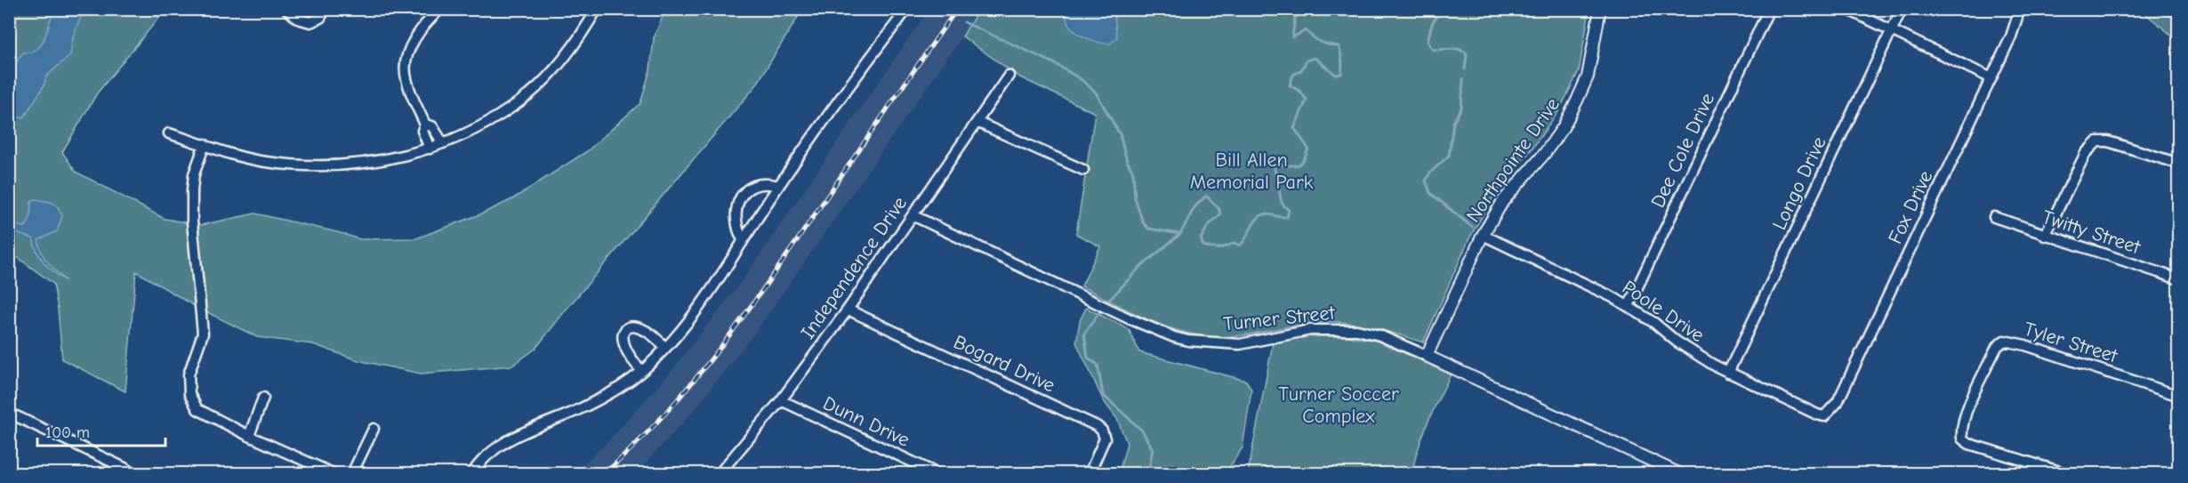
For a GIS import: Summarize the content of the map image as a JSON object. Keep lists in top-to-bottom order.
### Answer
{
  "streets": {
    "street": [
      "Dee Cole Drive",
      "Northpointe Drive",
      "Longo Drive",
      "Fox Drive",
      "Twitty Street",
      "Independence Drive",
      "Poole Drive",
      "Turner Street",
      "Tyler Street",
      "Bogard Drive",
      "Dunn Drive"
    ]
  },
  "crossings": [
    ["Dee Cole Drive", "Poole Drive"],
    ["Northpointe Drive", "Poole Drive"],
    ["Northpointe Drive", "Turner Street"],
    ["Longo Drive", "Poole Drive"],
    ["Fox Drive", "Poole Drive"],
    ["Independence Drive", "Turner Street"],
    ["Independence Drive", "Bogard Drive"],
    ["Independence Drive", "Dunn Drive"]
  ],
  "parks": ["Bill Allen Memorial Park", "Turner Soccer Complex"],
  "scale_bar": "100 m"
}
